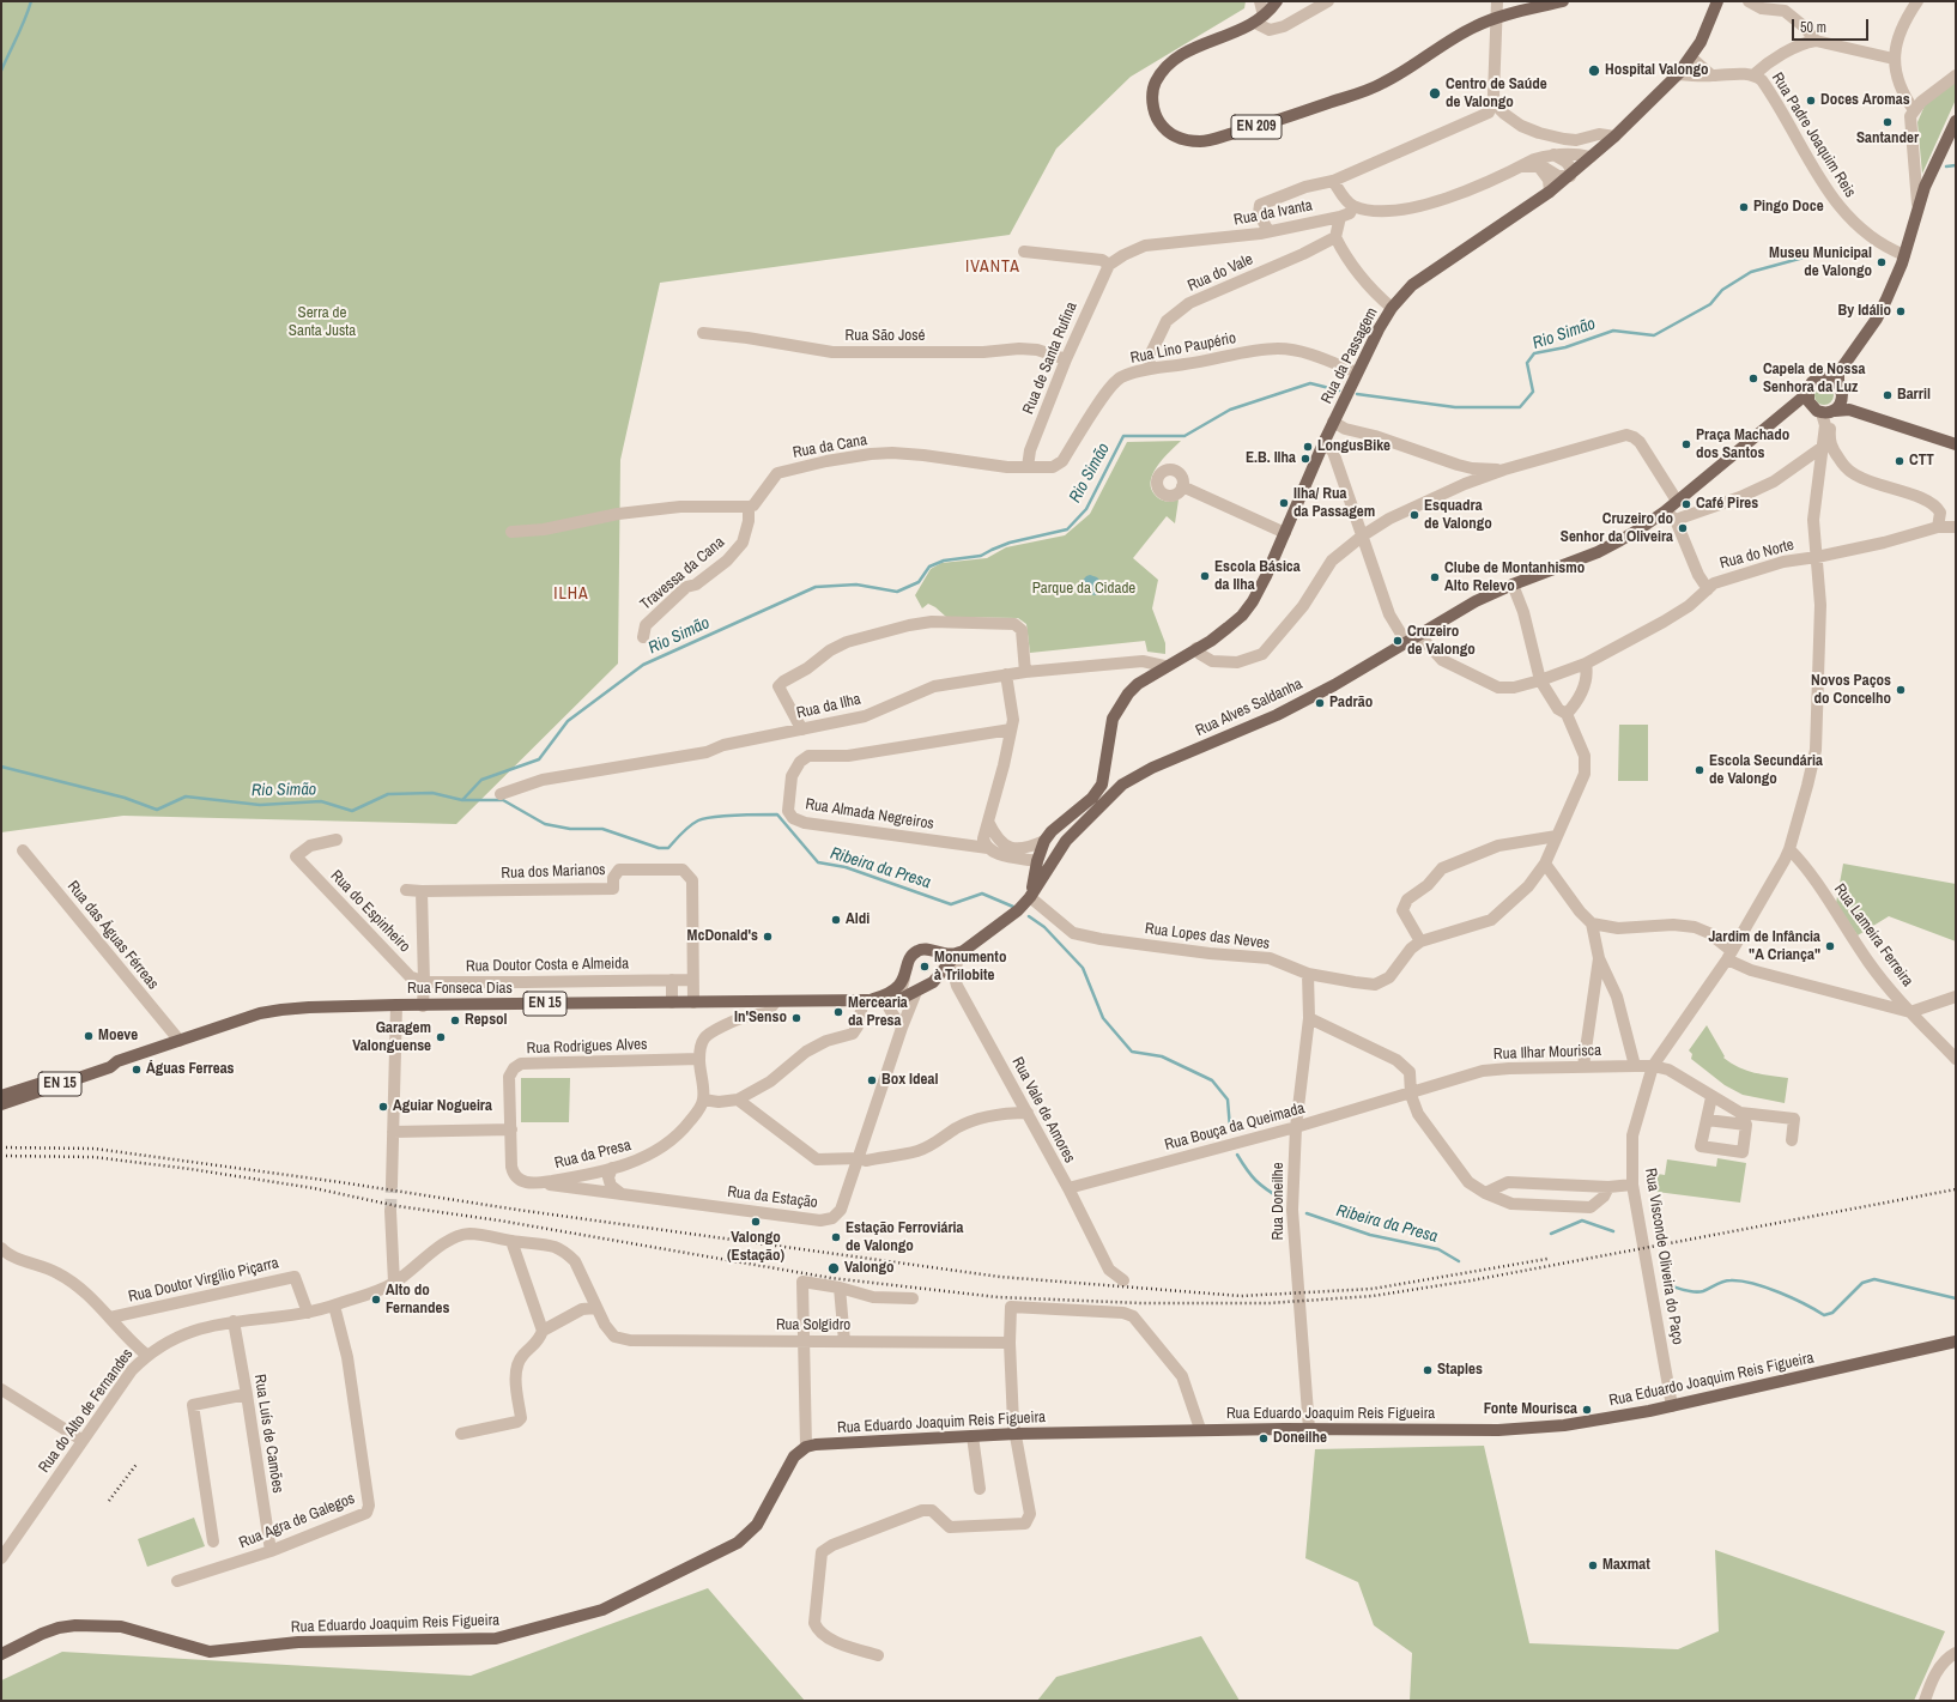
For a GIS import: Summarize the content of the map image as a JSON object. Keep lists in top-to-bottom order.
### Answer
{
  "streets": {
    "main road": [
      "EN 209",
      "Rua da Passagem",
      "Rua Alves Saldanha",
      "Rua Fonseca Dias",
      "EN 15",
      "Rua Eduardo Joaquim Reis Figueira"
    ],
    "street": [
      "Rua Padre Joaquim Reis",
      "Rua da Ivanta",
      "Rua do Vale",
      "Rua São José",
      "Rua Lino Paupério",
      "Rua de Santa Rufina",
      "Rua da Cana",
      "Rua do Norte",
      "Travessa da Cana",
      "Rua da Ilha",
      "Rua Almada Negreiros",
      "Rua dos Marianos",
      "Rua do Espinheiro",
      "Rua das Águas Férreas",
      "Rua Lameira Ferreira",
      "Rua Lopes das Neves",
      "Rua Doutor Costa e Almeida",
      "Rua Rodrigues Alves",
      "Rua Ilhar Mourisca",
      "Rua Vale de Amores",
      "Rua Bouça da Queimada",
      "Rua da Presa",
      "Rua da Estação",
      "Rua Doneilhe",
      "Rua Visconde Oliveira do Paço",
      "Rua Doutor Virgílio Piçarra",
      "Rua Solgidro",
      "Rua do Alto de Fernandes",
      "Rua Luís de Camões",
      "Rua Agra de Galegos"
    ]
  },
  "crossings": [
    ["Rua Padre Joaquim Reis", "Rua da Passagem"],
    ["Rua da Ivanta", "Rua de Santa Rufina"],
    ["Rua do Vale", "Rua Lino Paupério"],
    ["Rua São José", "Rua de Santa Rufina"],
    ["Rua Lino Paupério", "Rua da Passagem"],
    ["Rua Lino Paupério", "Rua de Santa Rufina"],
    ["Rua Lino Paupério", "Rua da Cana"],
    ["Rua da Passagem", "Rua da Ilha"],
    ["Rua de Santa Rufina", "Rua da Cana"],
    ["Rua da Cana", "Travessa da Cana"],
    ["Rua do Norte", "Rua Alves Saldanha"],
    ["Rua do Norte", "Rua Visconde Oliveira do Paço"],
    ["Rua Alves Saldanha", "Rua Fonseca Dias"],
    ["Rua dos Marianos", "Rua Doutor Costa e Almeida"],
    ["Rua dos Marianos", "Rua Fonseca Dias"],
    ["Rua do Espinheiro", "Rua Doutor Costa e Almeida"],
    ["Rua das Águas Férreas", "Rua Fonseca Dias"],
    ["Rua Lameira Ferreira", "Rua Visconde Oliveira do Paço"],
    ["Rua Lopes das Neves", "Rua Fonseca Dias"],
    ["Rua Lopes das Neves", "Rua Doneilhe"],
    ["Rua Fonseca Dias", "Rua da Estação"],
    ["Rua Rodrigues Alves", "Rua da Presa"],
    ["Rua Ilhar Mourisca", "Rua Bouça da Queimada"],
    ["Rua Ilhar Mourisca", "Rua Visconde Oliveira do Paço"],
    ["Rua Vale de Amores", "Rua Bouça da Queimada"],
    ["Rua Bouça da Queimada", "Rua Doneilhe"],
    ["Rua da Presa", "Rua da Estação"],
    ["Rua Doneilhe", "Rua Eduardo Joaquim Reis Figueira"],
    ["Rua Visconde Oliveira do Paço", "Rua Eduardo Joaquim Reis Figueira"],
    ["Rua Doutor Virgílio Piçarra", "Rua do Alto de Fernandes"],
    ["Rua Solgidro", "Rua do Alto de Fernandes"],
    ["Rua do Alto de Fernandes", "Rua Luís de Camões"],
    ["Rua do Alto de Fernandes", "Rua Agra de Galegos"],
    ["Rua Luís de Camões", "Rua Agra de Galegos"]
  ],
  "districts": ["IVANTA", "ILHA"],
  "water": ["Rio Simão", "Ribeira da Presa"],
  "parks": ["Serra de Santa Justa", "Parque da Cidade"],
  "places": [
    "Hospital Valongo",
    "Centro de Saúde de Valongo",
    "Doces Aromas",
    "Santander",
    "Pingo Doce",
    "Museu Municipal de Valongo",
    "By Idálio",
    "Capela de Nossa Senhora da Luz",
    "Barril",
    "Praça Machado dos Santos",
    "LongusBike",
    "E.B. Ilha",
    "CTT",
    "Ilha/ Rua da Passagem",
    "Café Pires",
    "Esquadra de Valongo",
    "Cruzeiro do Senhor da Oliveira",
    "Escola Básica da Ilha",
    "Clube de Montanhismo Alto Relevo",
    "Cruzeiro de Valongo",
    "Novos Paços do Concelho",
    "Padrão",
    "Escola Secundária de Valongo",
    "Aldi",
    "McDonald's",
    "Jardim de Infância \"A Criança\"",
    "Monumento à Trilobite",
    "Mercearia da Presa",
    "In'Senso",
    "Repsol",
    "Moeve",
    "Garagem Valonguense",
    "Águas Ferreas",
    "Box Ideal",
    "Aguiar Nogueira",
    "Valongo (Estação)",
    "Estação Ferroviária de Valongo",
    "Valongo",
    "Alto do Fernandes",
    "Staples",
    "Fonte Mourisca",
    "Doneilhe",
    "Maxmat"
  ],
  "scale_bar": "50 m"
}
